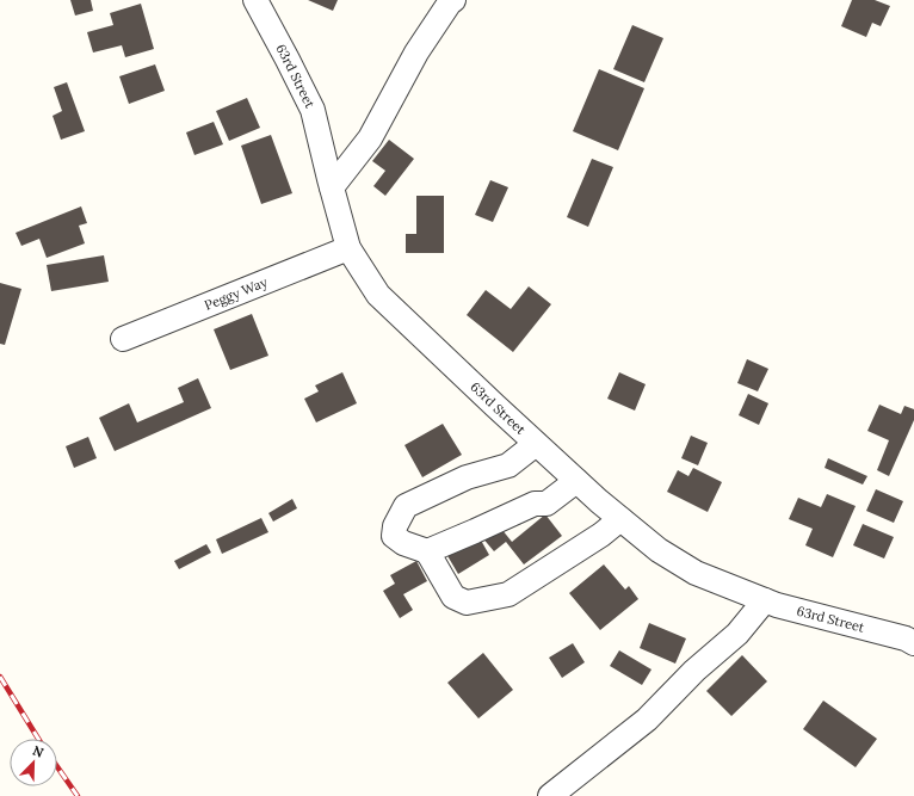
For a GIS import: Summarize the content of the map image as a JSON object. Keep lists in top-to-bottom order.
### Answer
{
  "streets": {
    "street": ["63rd Street", "Peggy Way"]
  },
  "crossings": [
    ["63rd Street", "Peggy Way"]
  ],
  "north": "top right"
}
